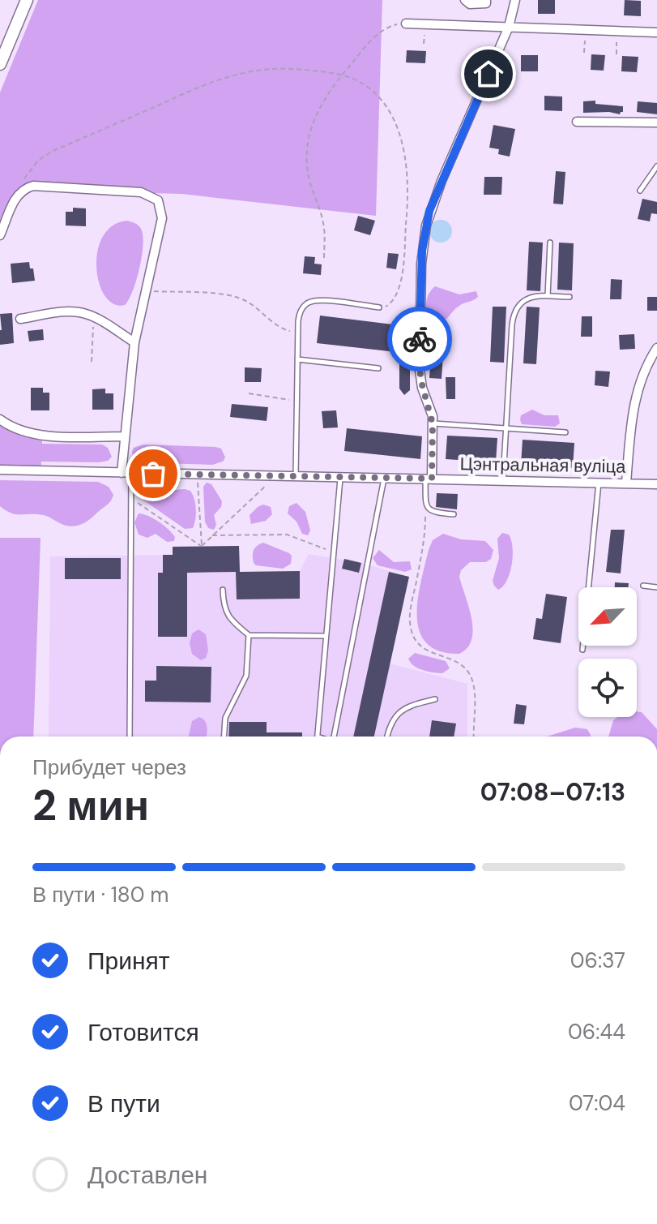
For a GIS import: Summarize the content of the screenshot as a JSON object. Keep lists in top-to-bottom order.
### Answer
{
  "streets": {
    "street": ["Цэнтральная вуліца"]
  },
  "north": "bottom left",
  "page": {
    "heading": ["2 мин", "Прибудет через", "07:08–07:13"],
    "bar": "В пути · 180 m",
    "list": [
      ["Принят", "06:37"],
      ["Готовится", "06:44"],
      ["В пути", "07:04"],
      "Доставлен"
    ]
  }
}
